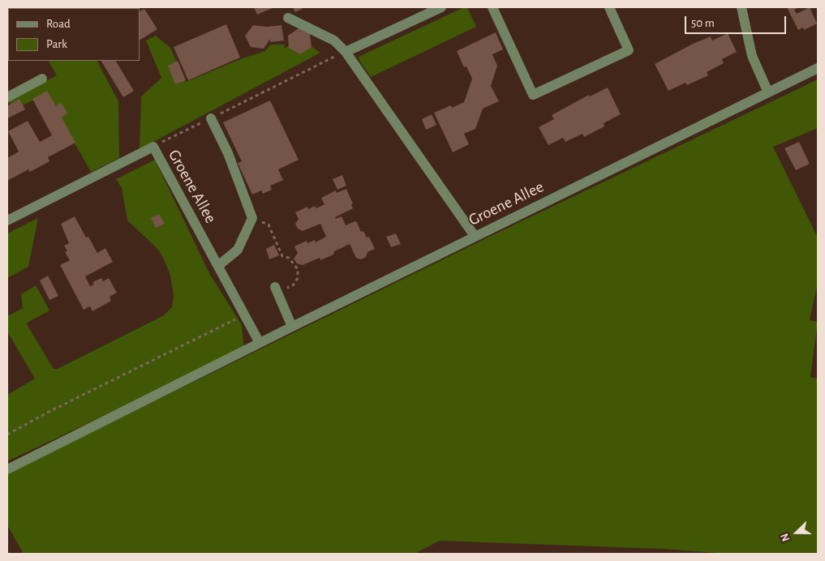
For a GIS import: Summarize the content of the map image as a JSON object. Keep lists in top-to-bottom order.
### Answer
{
  "streets": {
    "street": ["Groene Allee"]
  },
  "legend": ["Road", "Park"],
  "scale_bar": "50 m",
  "north": "left"
}
